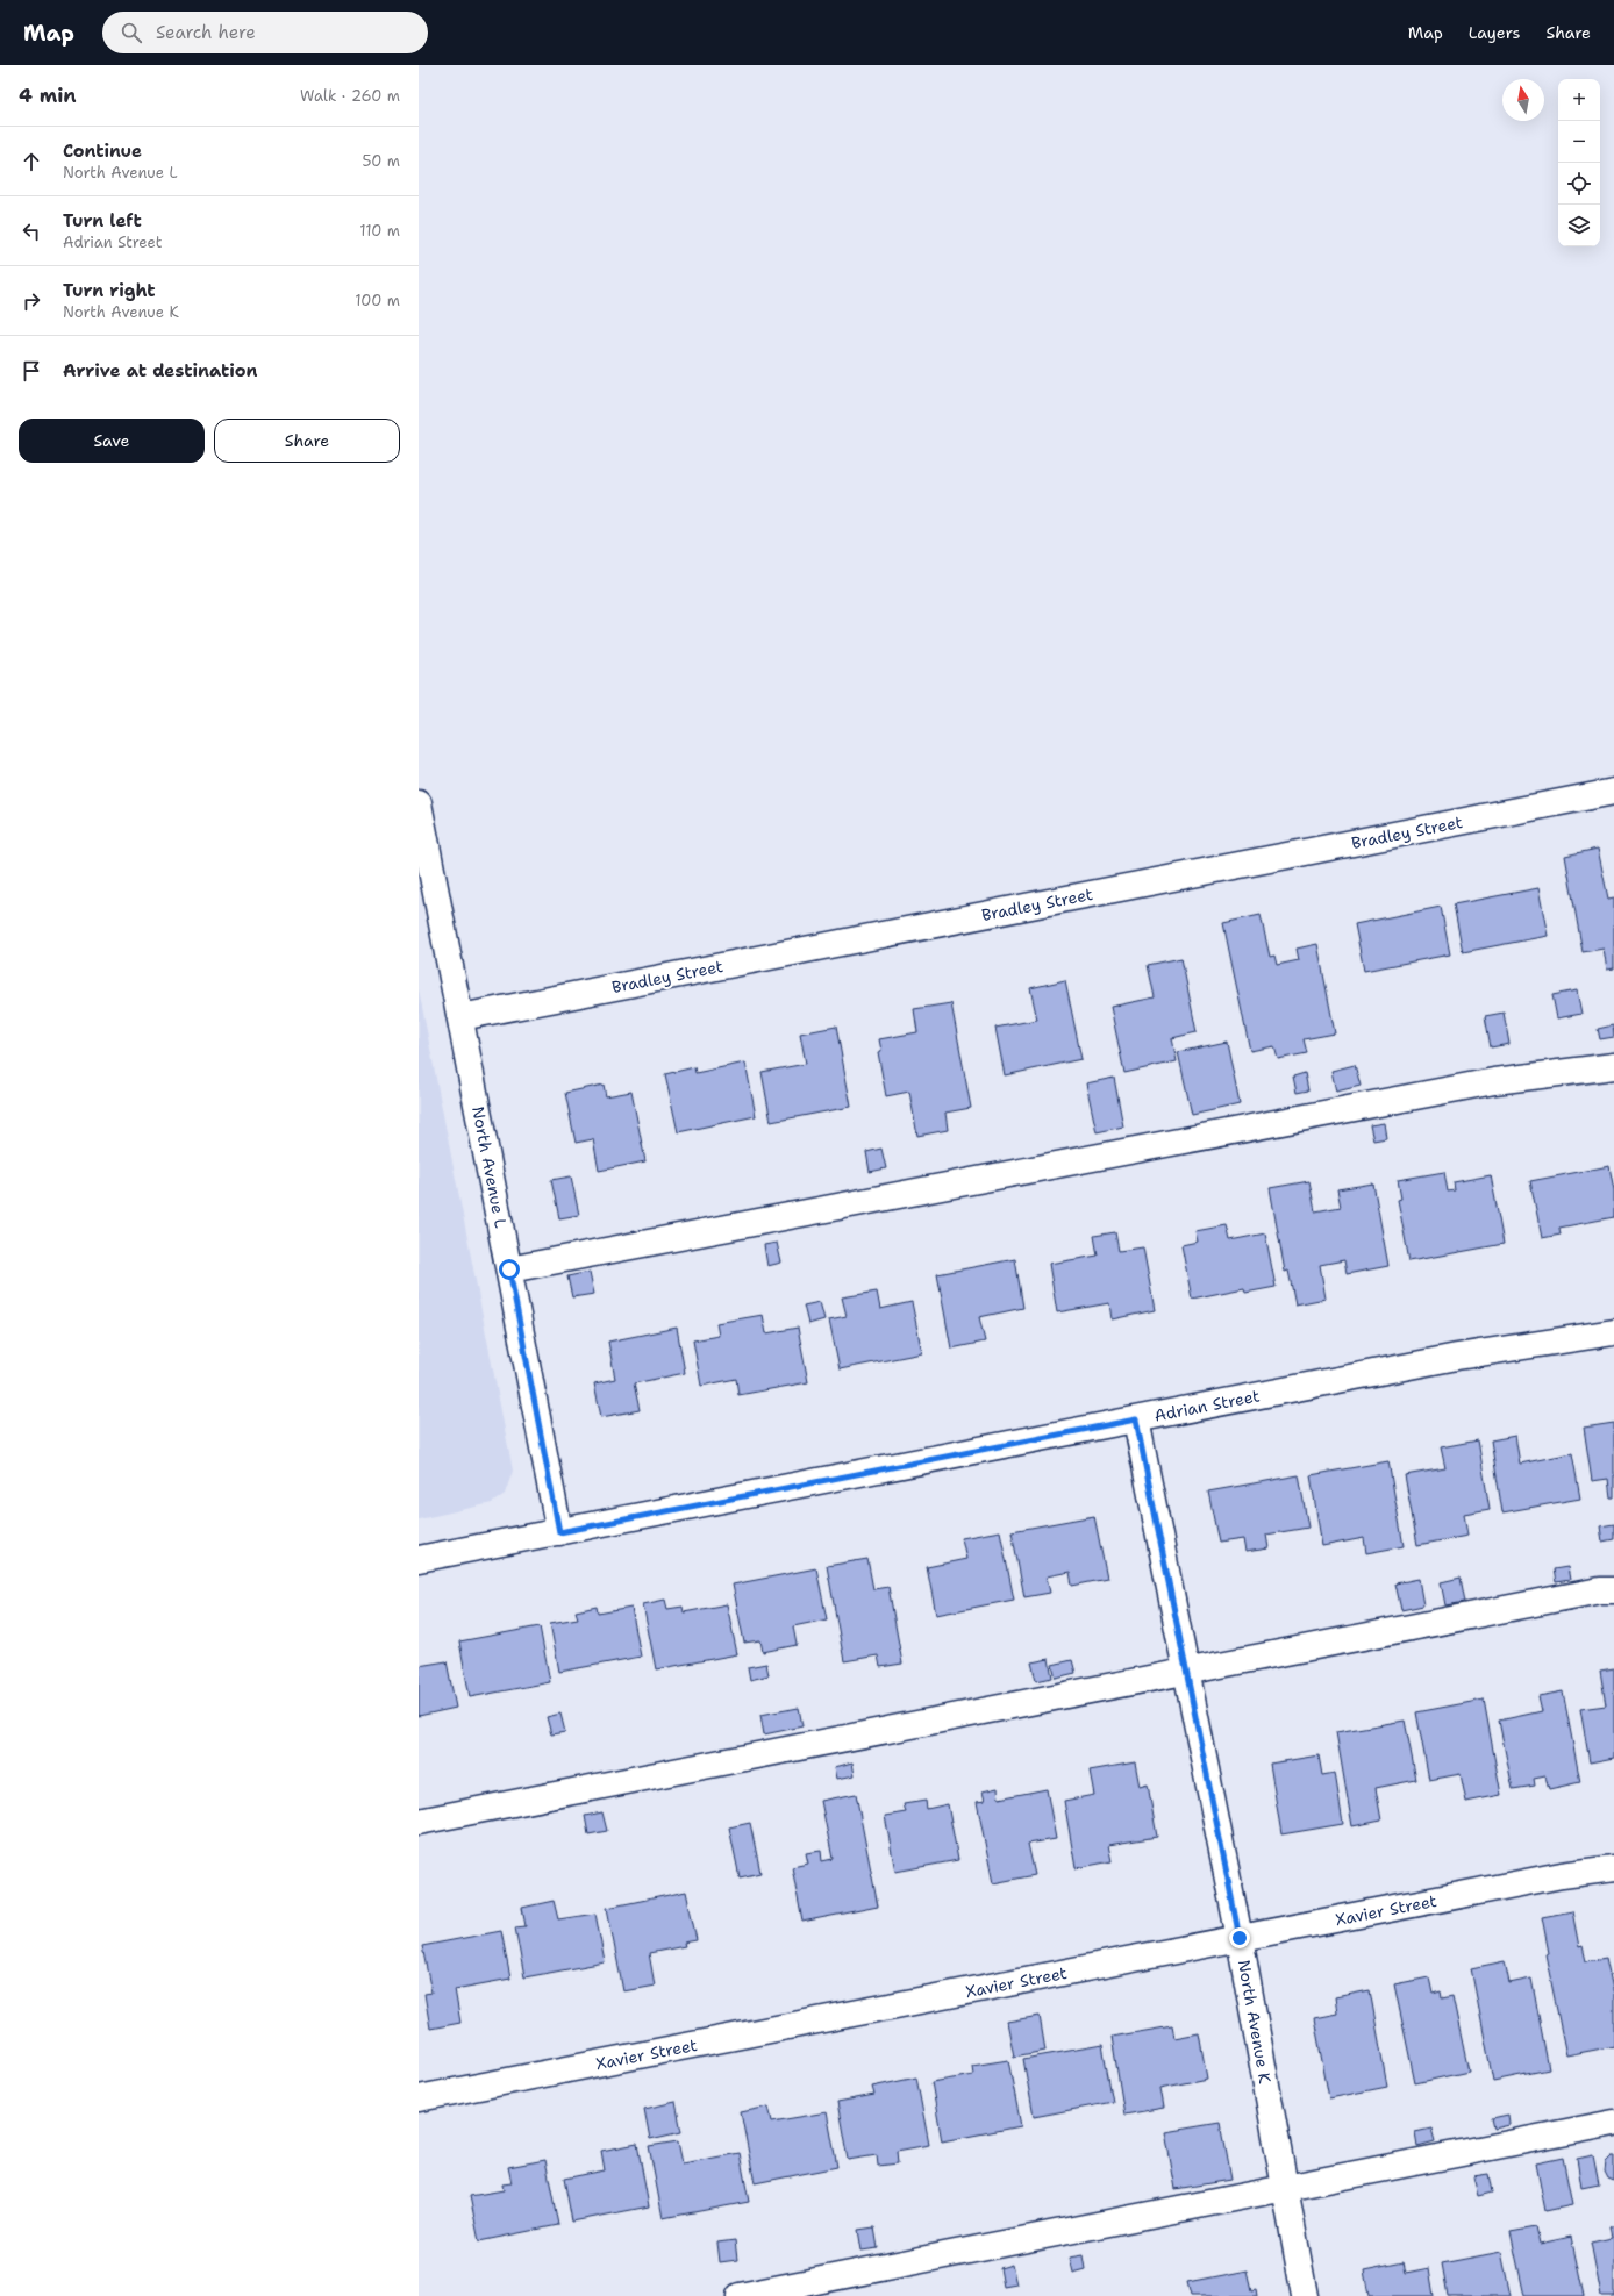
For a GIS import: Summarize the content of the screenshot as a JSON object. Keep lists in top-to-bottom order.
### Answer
{
  "streets": {
    "street": [
      "Bradley Street",
      "North Avenue L",
      "Adrian Street",
      "Xavier Street",
      "North Avenue K"
    ]
  },
  "crossings": [
    ["Bradley Street", "North Avenue L"],
    ["North Avenue L", "Adrian Street"],
    ["Adrian Street", "North Avenue K"],
    ["Xavier Street", "North Avenue K"]
  ],
  "north": "top",
  "page": {
    "header": "Map",
    "search": "Search here",
    "nav": ["Map", "Layers", "Share"],
    "heading": ["4 min", "Walk · 260 m"],
    "map_buttons": ["+", "−"],
    "list": [
      ["Continue", "North Avenue L", "50 m"],
      ["Turn left", "Adrian Street", "110 m"],
      ["Turn right", "North Avenue K", "100 m"],
      "Arrive at destination"
    ],
    "buttons": ["Save", "Share"]
  }
}
